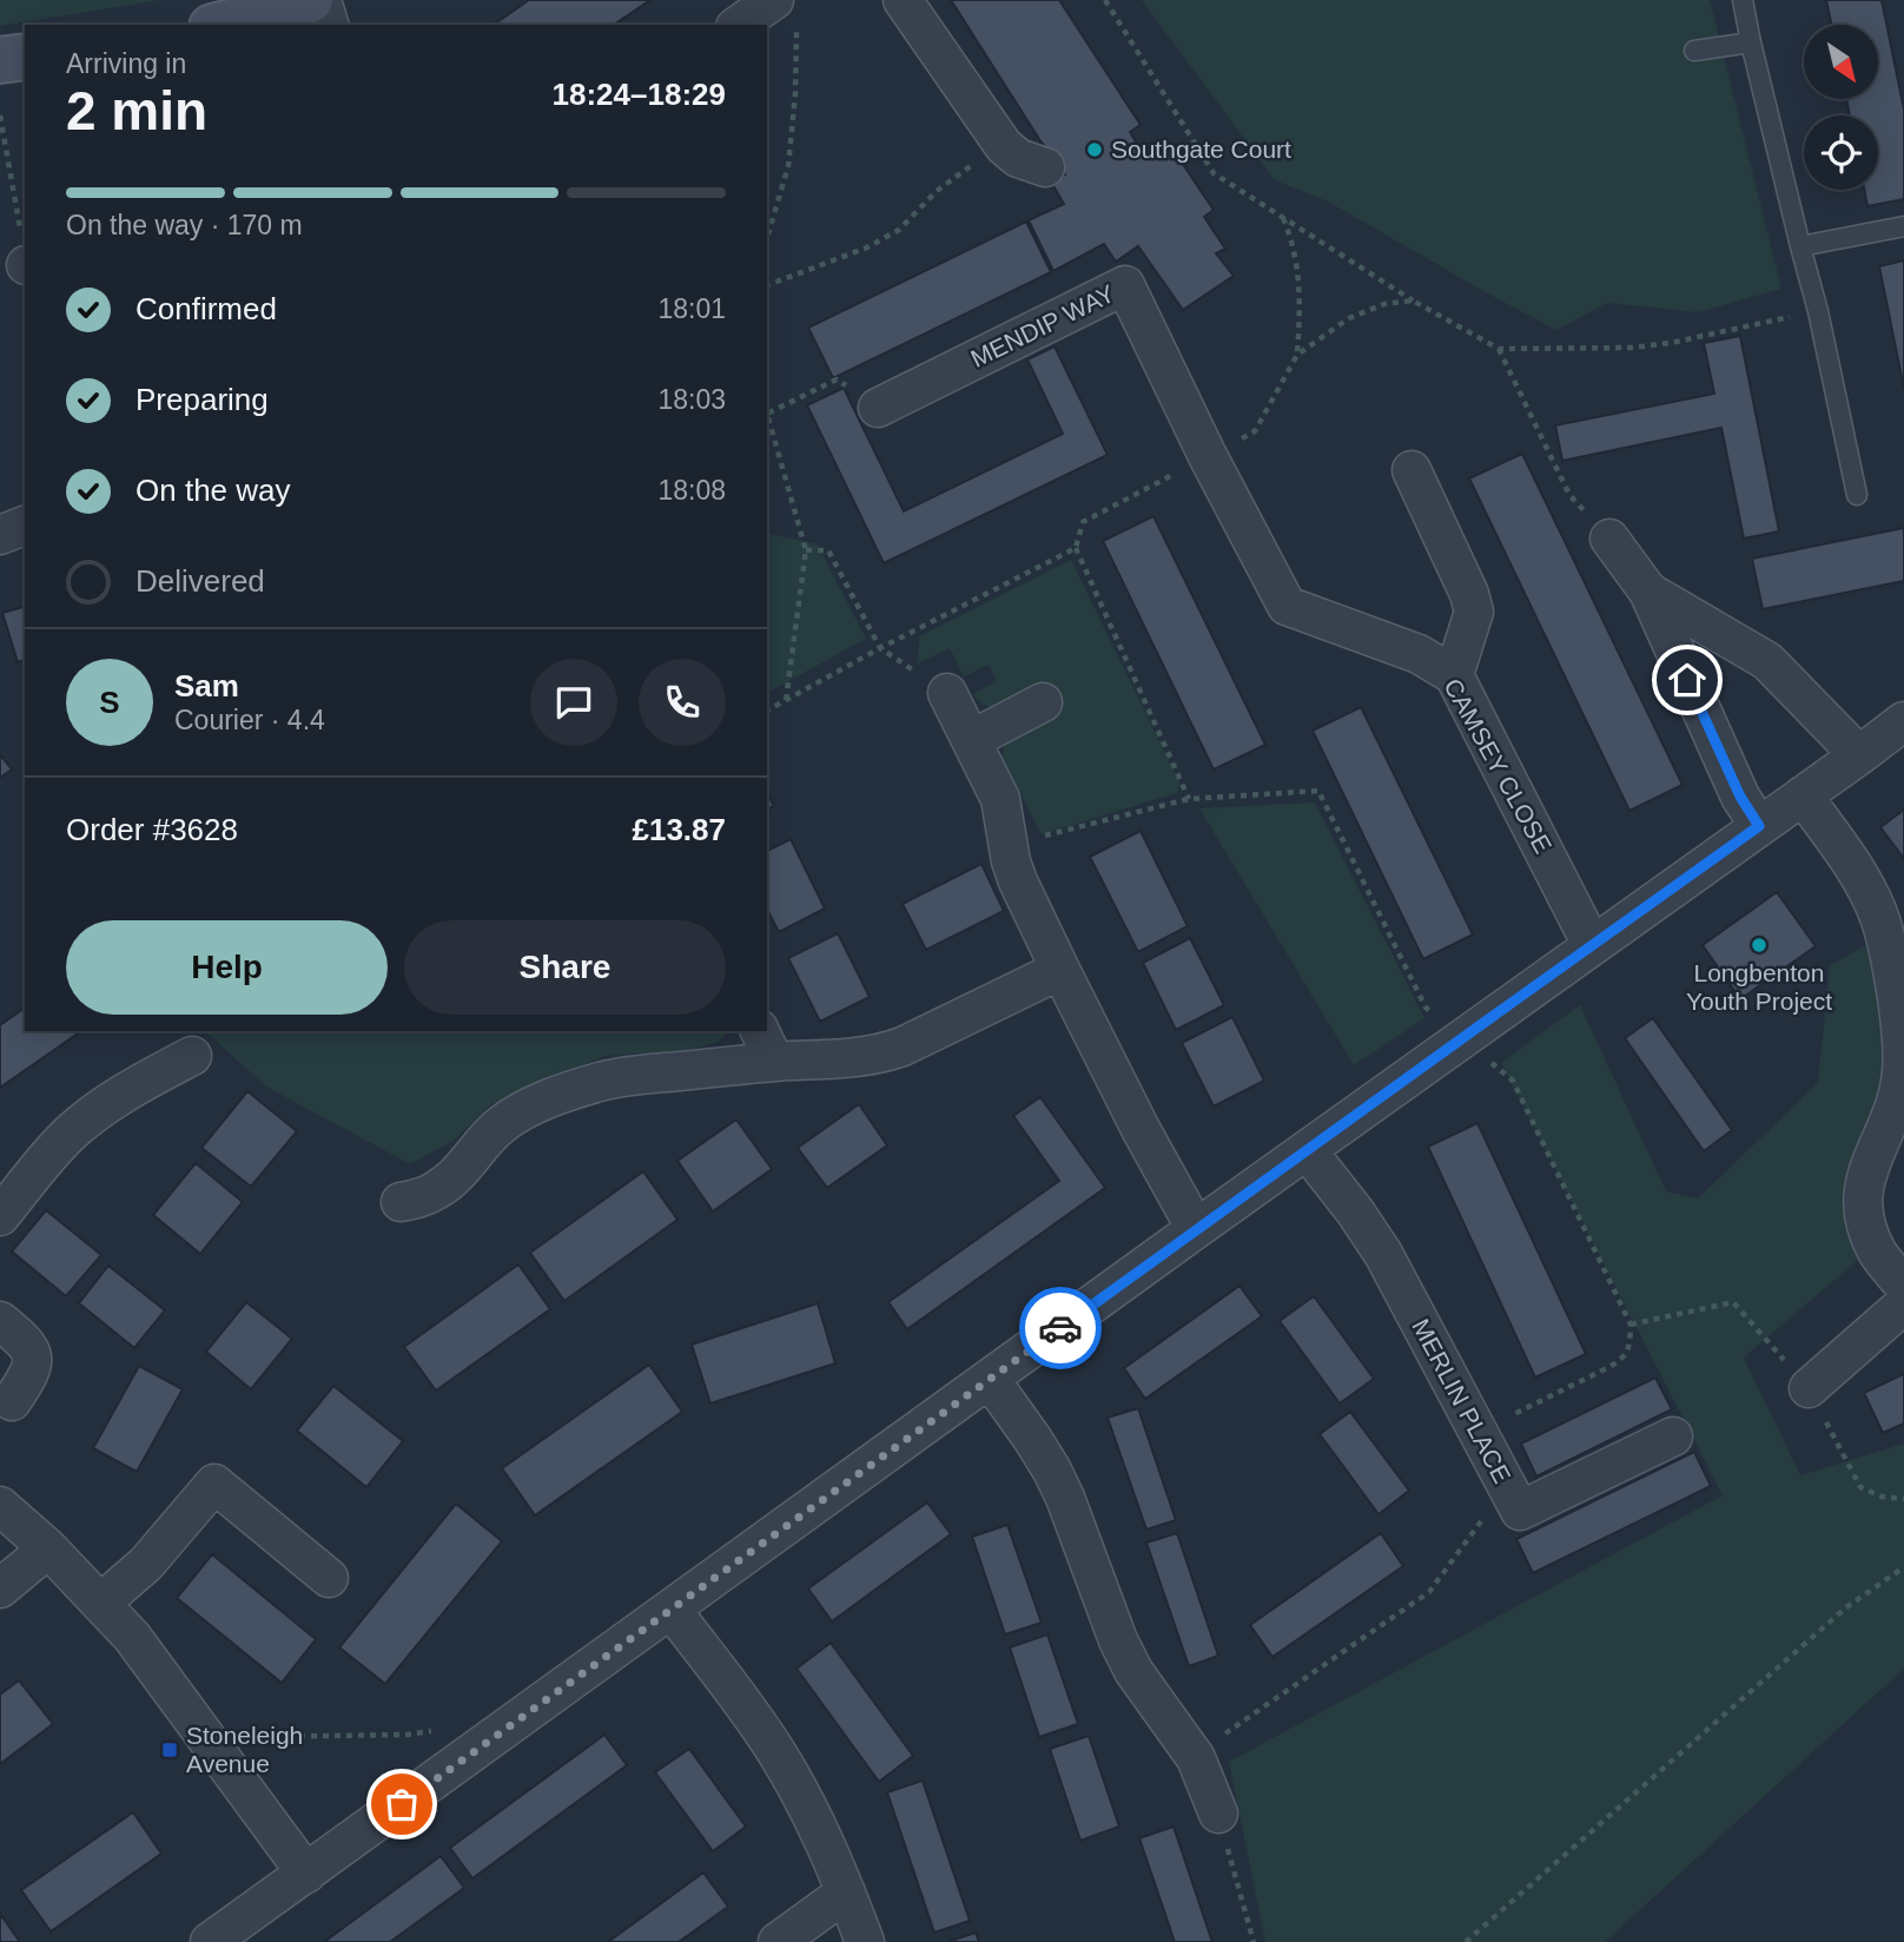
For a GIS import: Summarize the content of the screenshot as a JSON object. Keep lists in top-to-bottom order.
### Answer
{
  "streets": {
    "street": ["MENDIP WAY", "CAMSEY CLOSE", "MERLIN PLACE"]
  },
  "crossings": [
    ["MENDIP WAY", "CAMSEY CLOSE"]
  ],
  "places": {
    "other": ["Southgate Court", "Longbenton Youth Project"],
    "transit": ["Stoneleigh Avenue"]
  },
  "north": "bottom right",
  "page": {
    "heading": ["2 min", "Arriving in", "18:24–18:29"],
    "panel": [
      "Sam",
      "Courier · 4.4",
      "Order #3628",
      "£13.87"
    ],
    "bar": "On the way · 170 m",
    "list": [
      ["Confirmed", "18:01"],
      ["Preparing", "18:03"],
      ["On the way", "18:08"],
      "Delivered"
    ],
    "round": "S",
    "buttons": ["Help", "Share"]
  }
}
